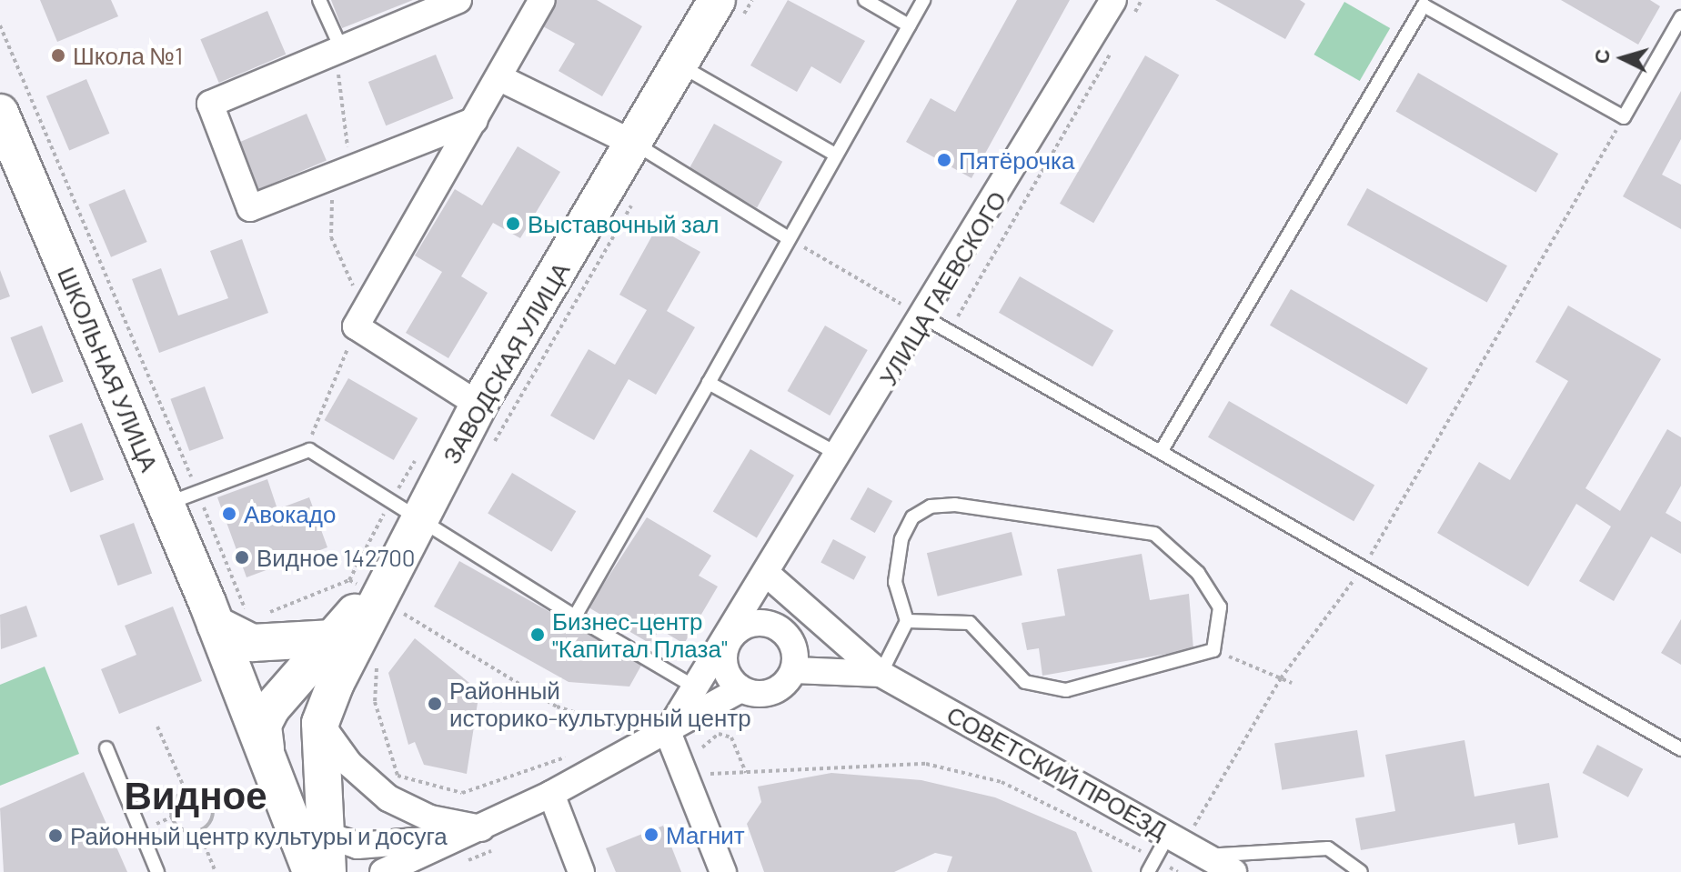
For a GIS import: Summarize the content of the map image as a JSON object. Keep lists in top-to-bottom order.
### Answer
{
  "streets": {
    "street": [
      "УЛИЦА ГАЕВСКОГО",
      "ЗАВОДСКАЯ УЛИЦА",
      "ШКОЛЬНАЯ УЛИЦА",
      "СОВЕТСКИЙ ПРОЕЗД"
    ]
  },
  "crossings": [
    ["УЛИЦА ГАЕВСКОГО", "СОВЕТСКИЙ ПРОЕЗД"]
  ],
  "districts": ["Видное"],
  "places": [
    "Школа №1",
    "Пятёрочка",
    "Выставочный зал",
    "Авокадо",
    "Видное 142700",
    "Бизнес-центр \"Капитал Плаза\"",
    "Районный историко-культурный центр",
    "Магнит",
    "Районный центр культуры и досуга"
  ],
  "north": "left"
}
